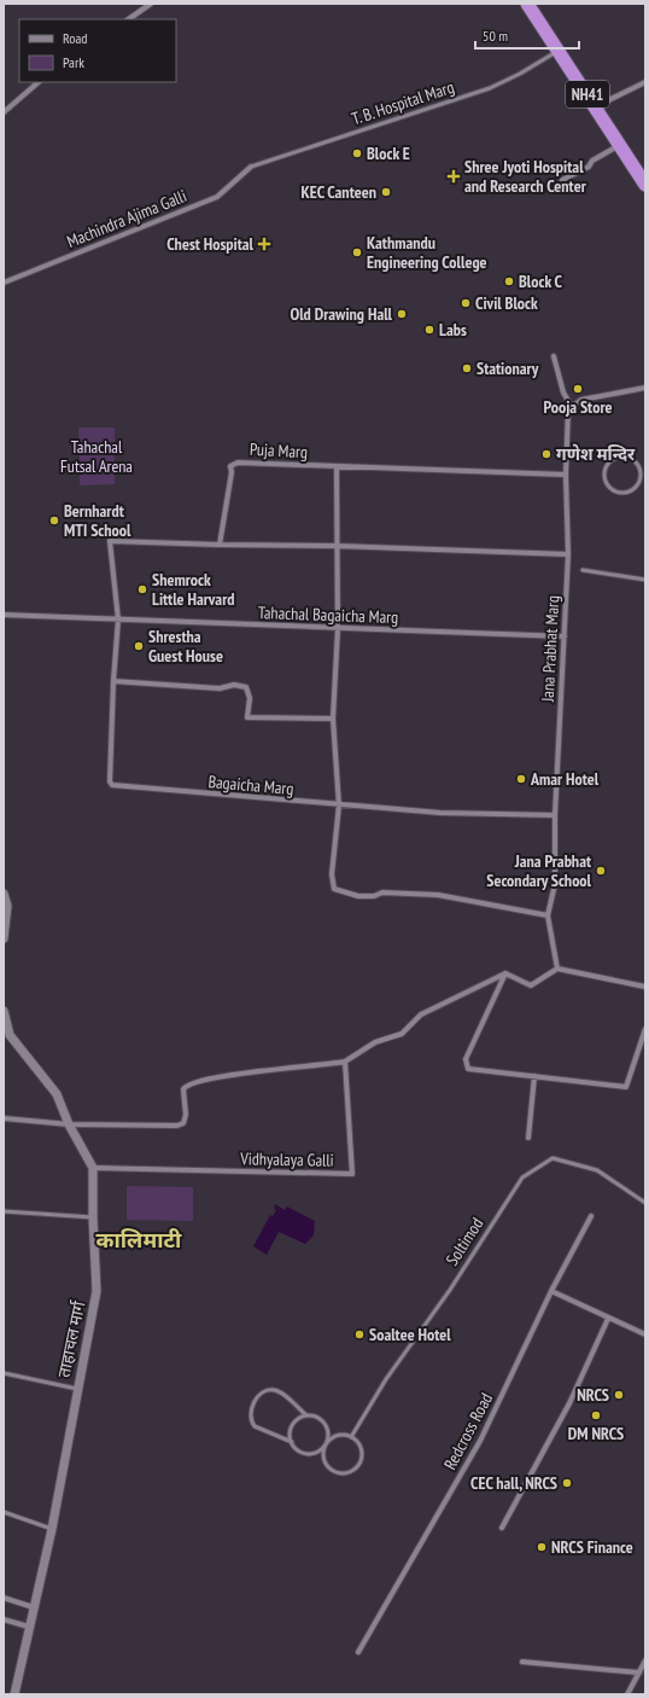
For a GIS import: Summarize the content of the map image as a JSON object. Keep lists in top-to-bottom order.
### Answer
{
  "streets": {
    "highway": ["NH41"],
    "street": [
      "Machindra Ajima Galli",
      "Puja Marg",
      "Tahachal Bagaicha Marg",
      "Jana Prabhat Marg",
      "Bagaicha Marg",
      "Vidhyalaya Galli",
      "ताहाचल मार्ग",
      "Redcross Road"
    ],
    "lane": ["T. B. Hospital Marg", "Soltimod"]
  },
  "crossings": [
    ["NH41", "T. B. Hospital Marg"],
    ["T. B. Hospital Marg", "Machindra Ajima Galli"],
    ["Puja Marg", "Jana Prabhat Marg"],
    ["Tahachal Bagaicha Marg", "Jana Prabhat Marg"],
    ["Tahachal Bagaicha Marg", "Bagaicha Marg"],
    ["Jana Prabhat Marg", "Bagaicha Marg"],
    ["Vidhyalaya Galli", "ताहाचल मार्ग"]
  ],
  "districts": ["कालिमाटी"],
  "parks": ["Tahachal Futsal Arena"],
  "places": {
    "other": [
      "Block E",
      "KEC Canteen",
      "Kathmandu Engineering College",
      "Block C",
      "Civil Block",
      "Old Drawing Hall",
      "Labs",
      "Stationary",
      "Pooja Store",
      "गणेश मन्दिर",
      "Bernhardt MTI School",
      "Shemrock Little Harvard",
      "Shrestha Guest House",
      "Amar Hotel",
      "Jana Prabhat Secondary School",
      "Soaltee Hotel",
      "NRCS",
      "DM NRCS",
      "CEC hall, NRCS",
      "NRCS Finance"
    ],
    "health": ["Shree Jyoti Hospital and Research Center", "Chest Hospital"]
  },
  "legend": ["Road", "Park"],
  "scale_bar": "50 m"
}
